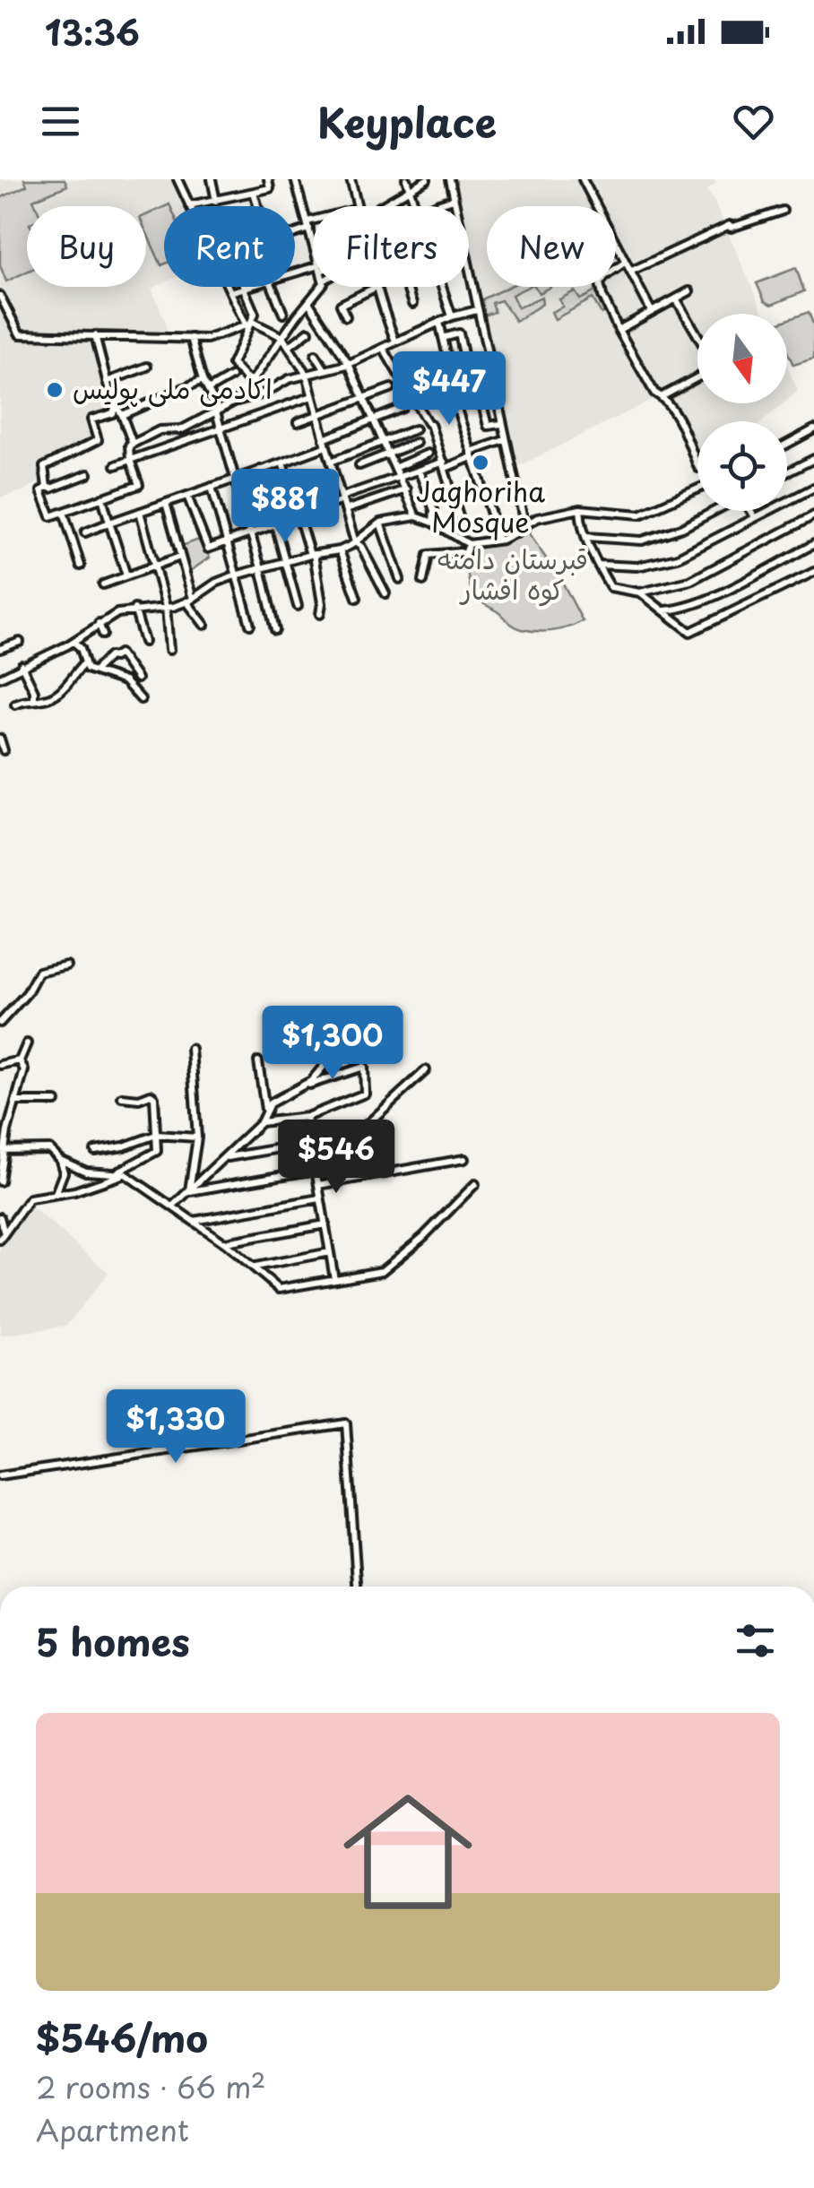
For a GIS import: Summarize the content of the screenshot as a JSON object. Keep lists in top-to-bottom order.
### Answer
{
  "parks": ["قبرستان دامنه کوه افشار"],
  "places": ["اکادمی ملی پولیس", "Jaghoriha Mosque"],
  "north": "bottom",
  "page": {
    "status": "13:36",
    "header": "Keyplace",
    "chip": [
      "Buy",
      "Rent",
      "Filters",
      "New"
    ],
    "price": [
      "$447",
      "$881",
      "$1,300",
      "$546",
      "$1,330"
    ],
    "heading": "5 homes",
    "list": [
      {
        "name": "$546/mo",
        "note": "2 rooms · 66 m² · Apartment"
      }
    ]
  }
}
